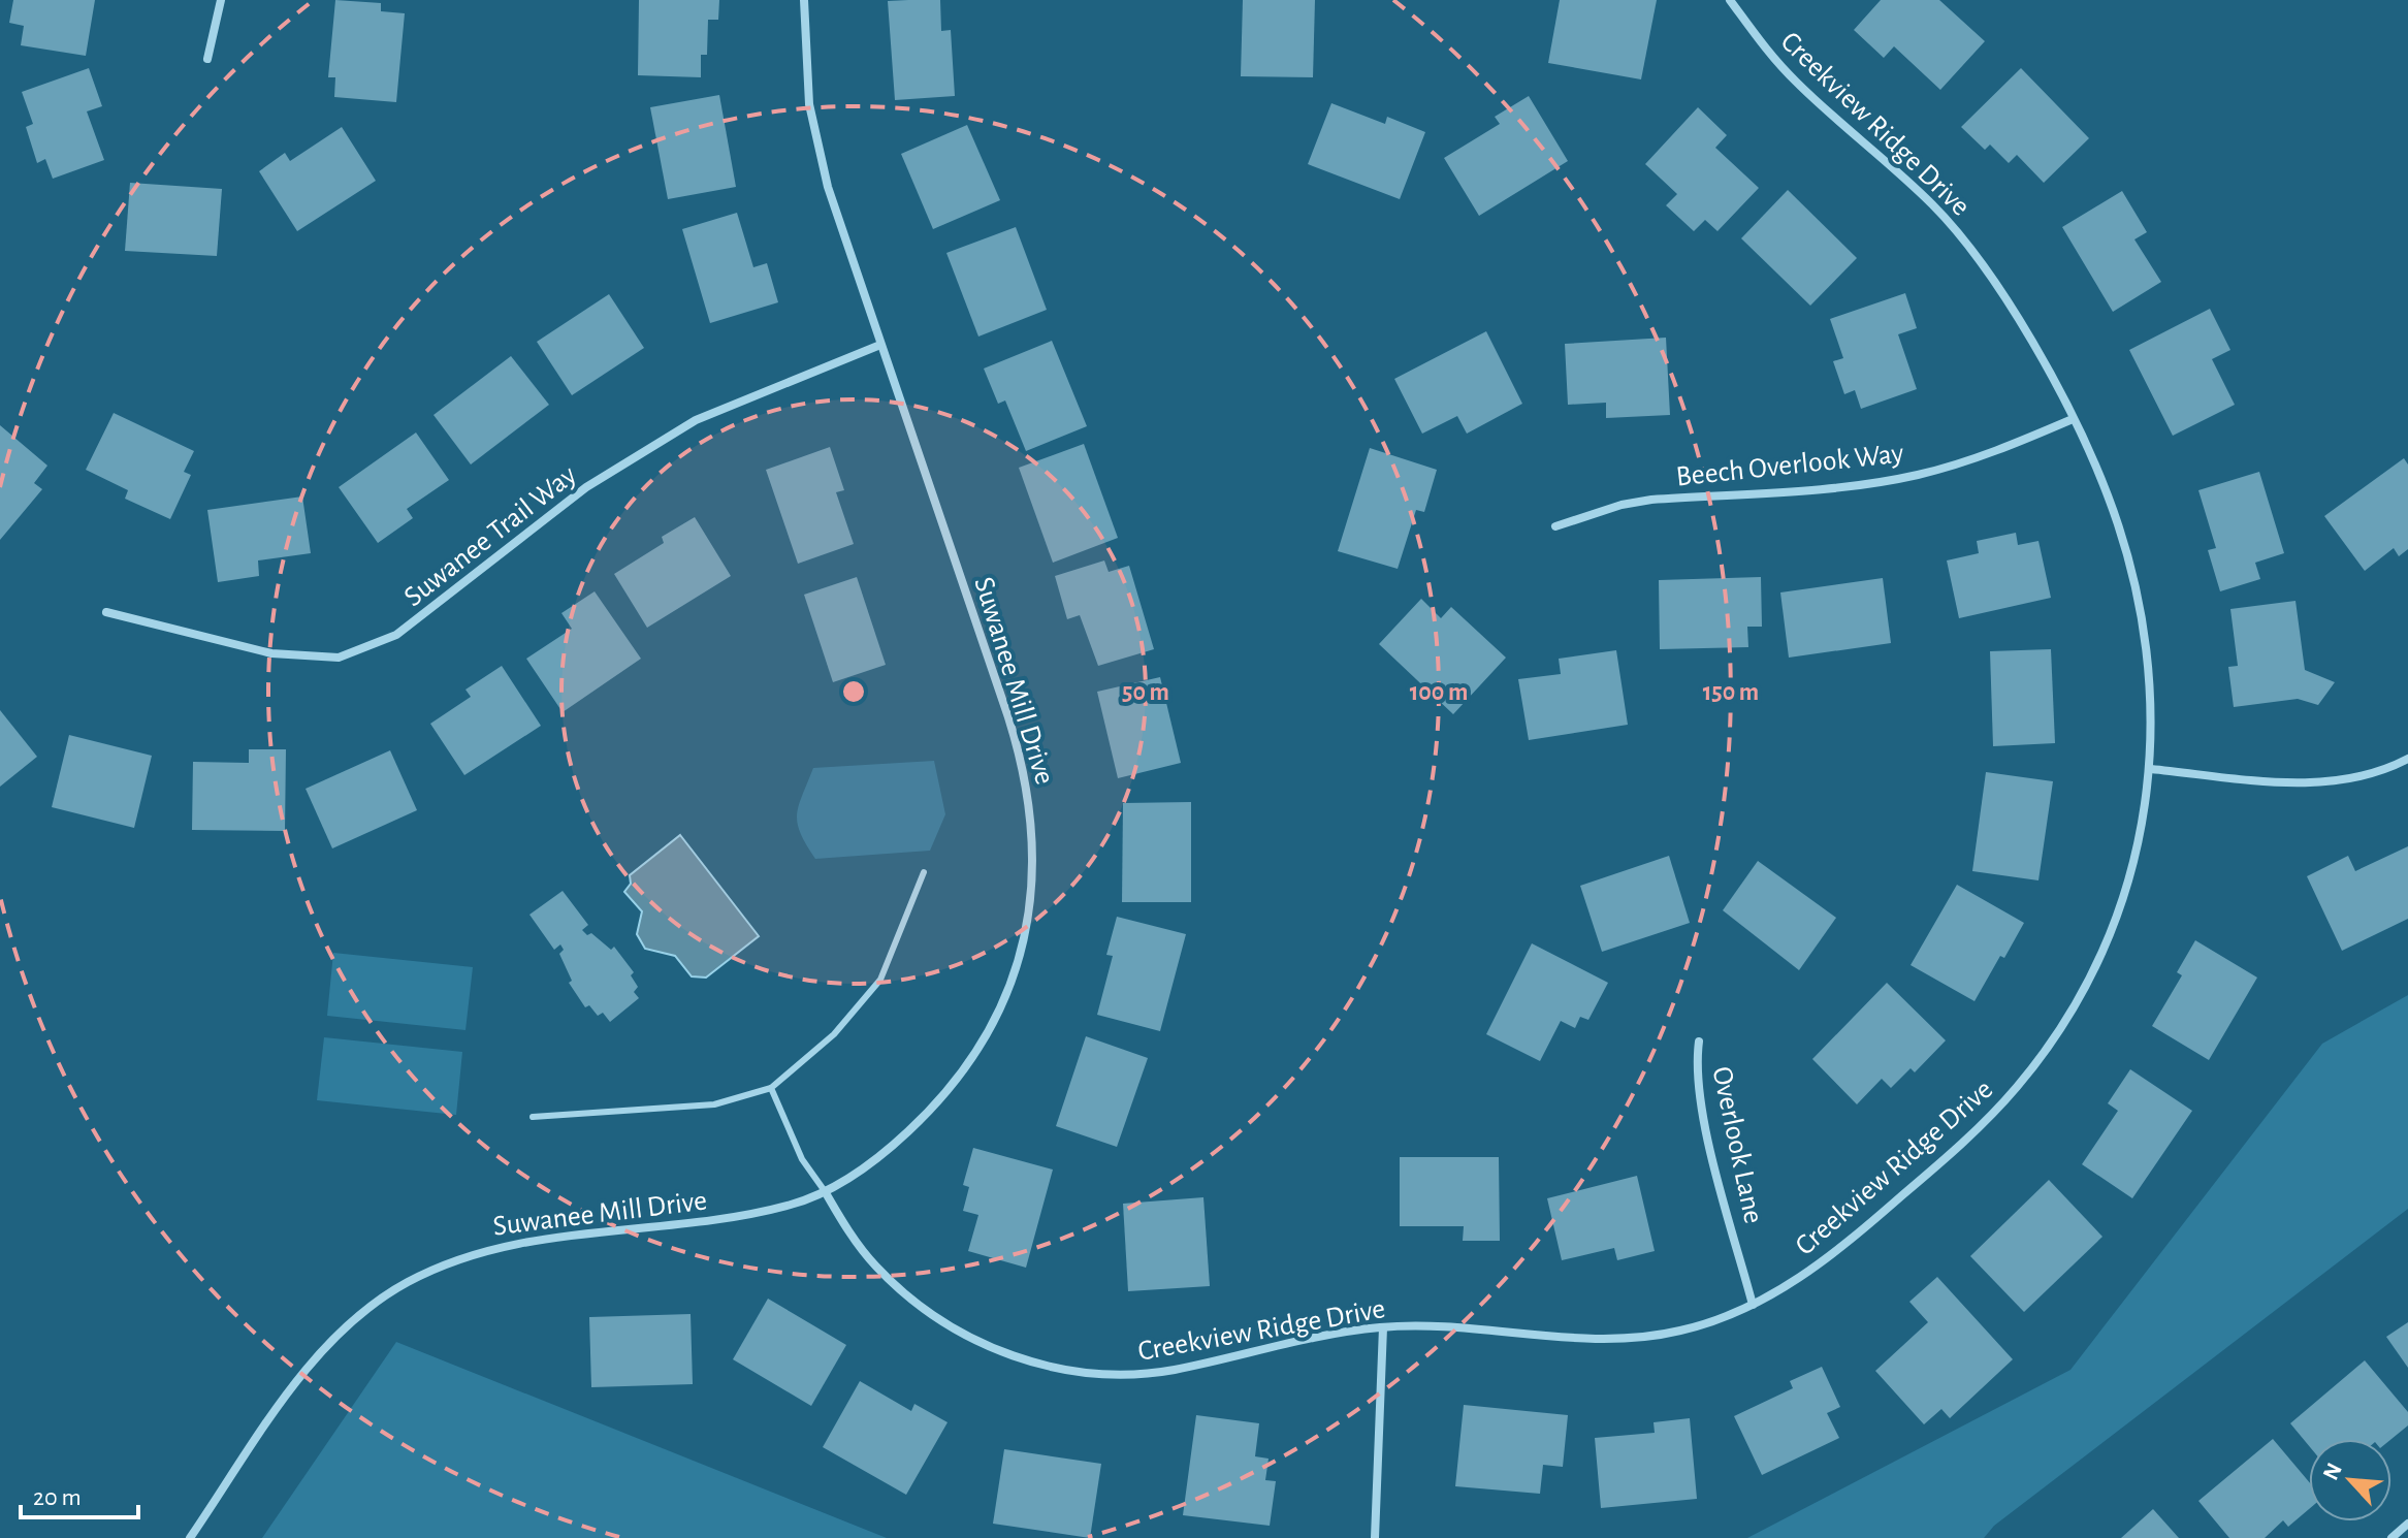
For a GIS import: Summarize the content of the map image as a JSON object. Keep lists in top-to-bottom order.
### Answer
{
  "streets": {
    "street": [
      "Creekview Ridge Drive",
      "Beech Overlook Way",
      "Suwanee Trail Way",
      "Suwanee Mill Drive",
      "Overlook Lane"
    ]
  },
  "crossings": [
    ["Creekview Ridge Drive", "Beech Overlook Way"],
    ["Creekview Ridge Drive", "Suwanee Mill Drive"],
    ["Creekview Ridge Drive", "Overlook Lane"],
    ["Suwanee Trail Way", "Suwanee Mill Drive"]
  ],
  "scale_bar": "20 m",
  "north": "top left",
  "rings": ["50 m", "100 m", "150 m"]
}
